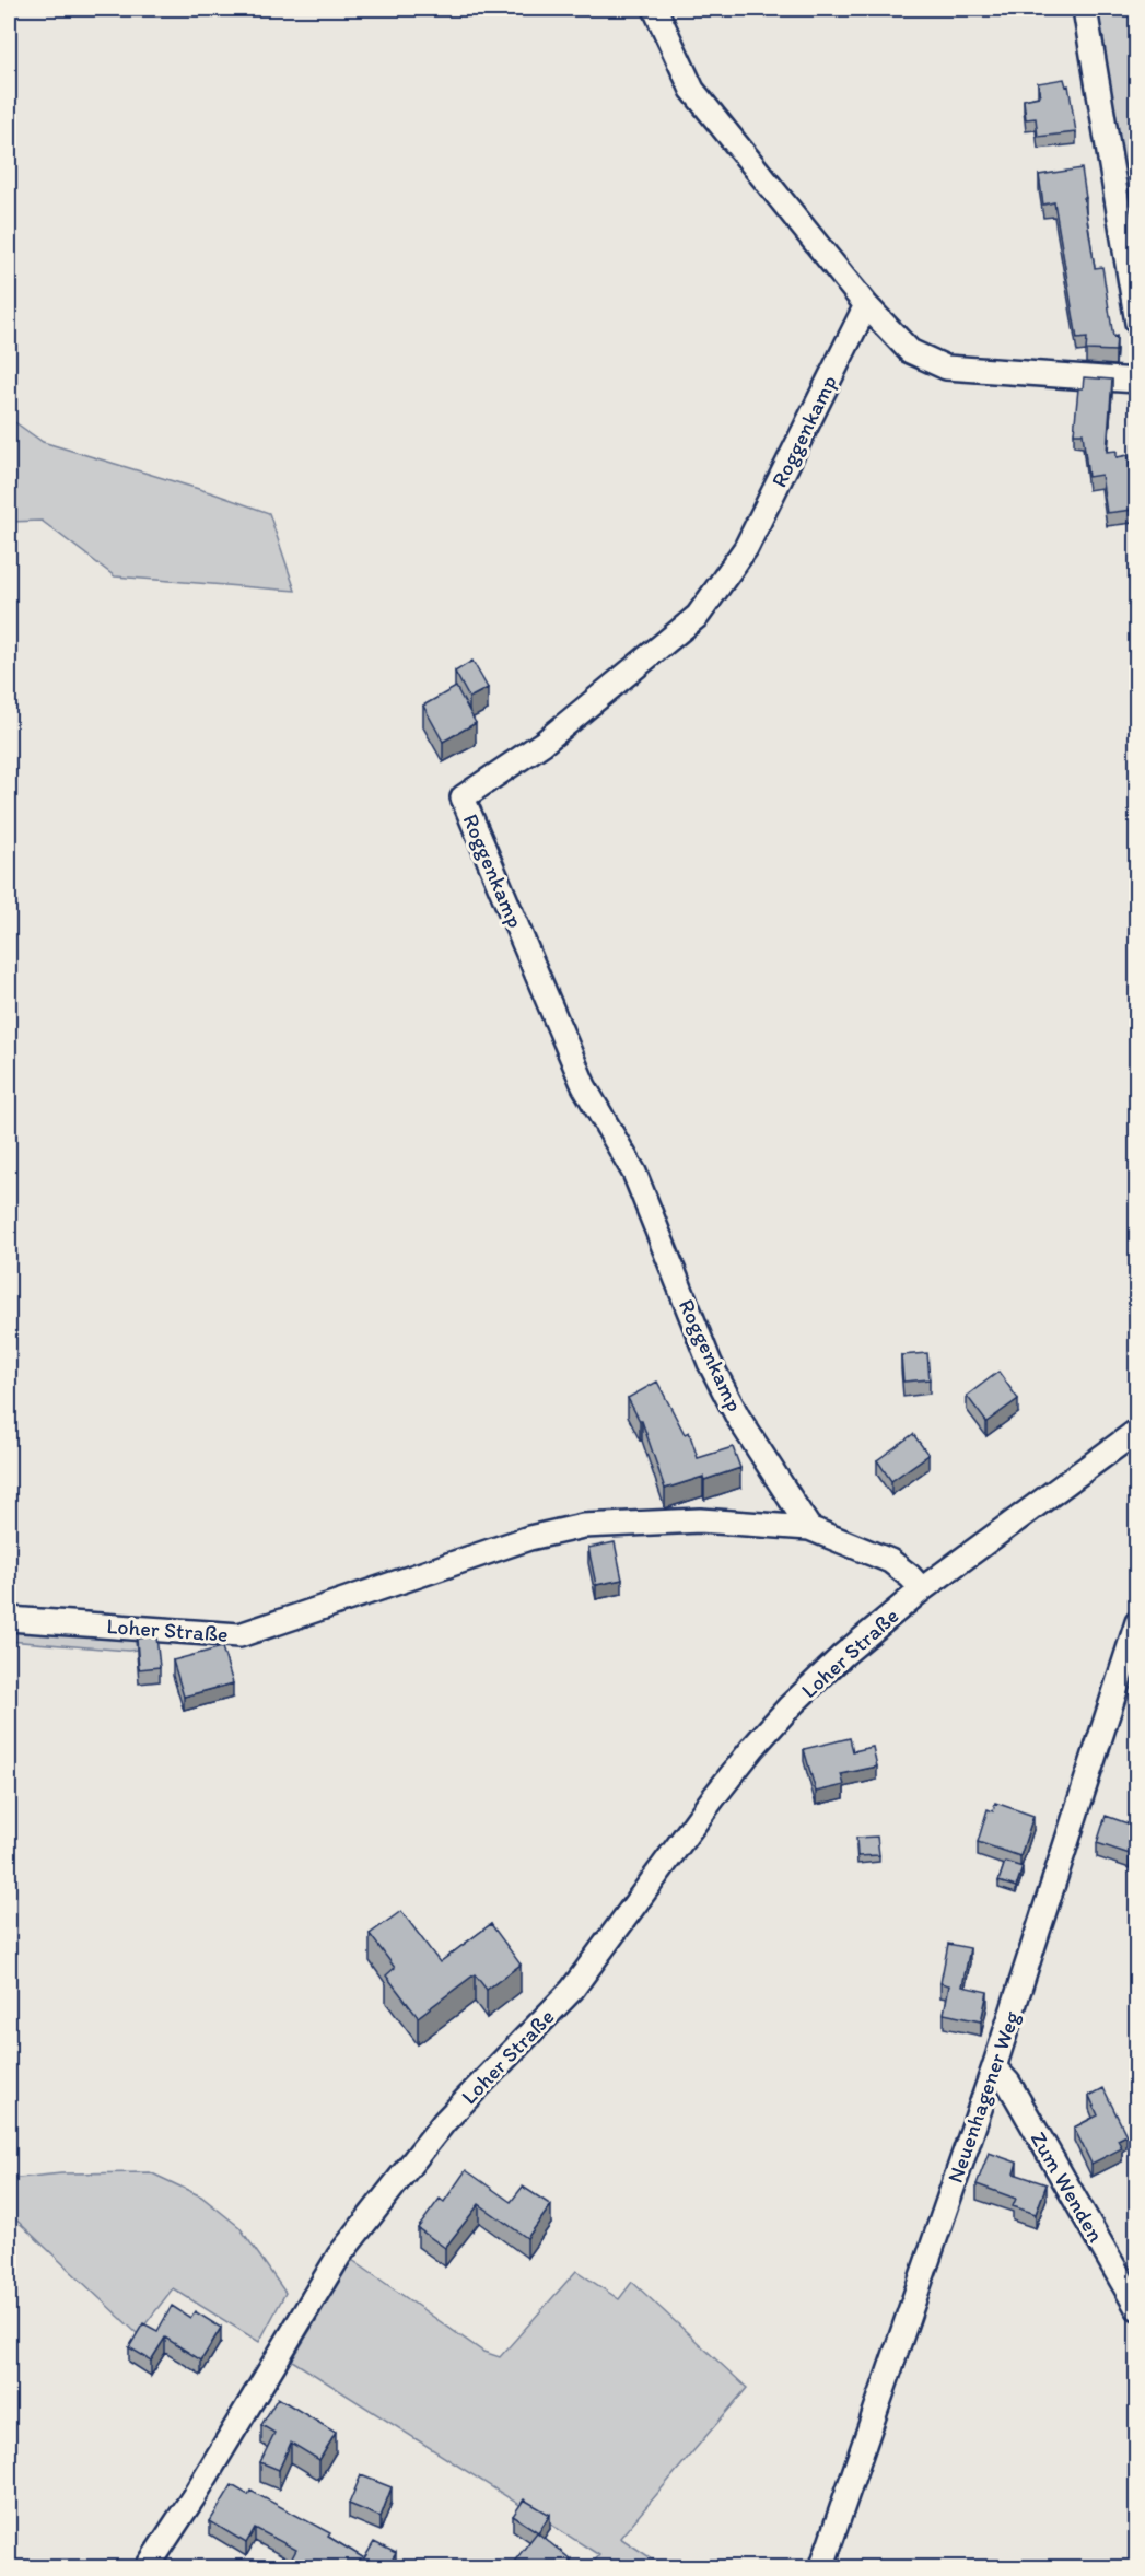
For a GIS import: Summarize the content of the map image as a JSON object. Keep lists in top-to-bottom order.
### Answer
{
  "streets": {
    "street": [
      "Roggenkamp",
      "Loher Straße",
      "Neuenhagener Weg",
      "Zum Wenden"
    ]
  },
  "crossings": [
    ["Roggenkamp", "Loher Straße"],
    ["Neuenhagener Weg", "Zum Wenden"]
  ]
}
